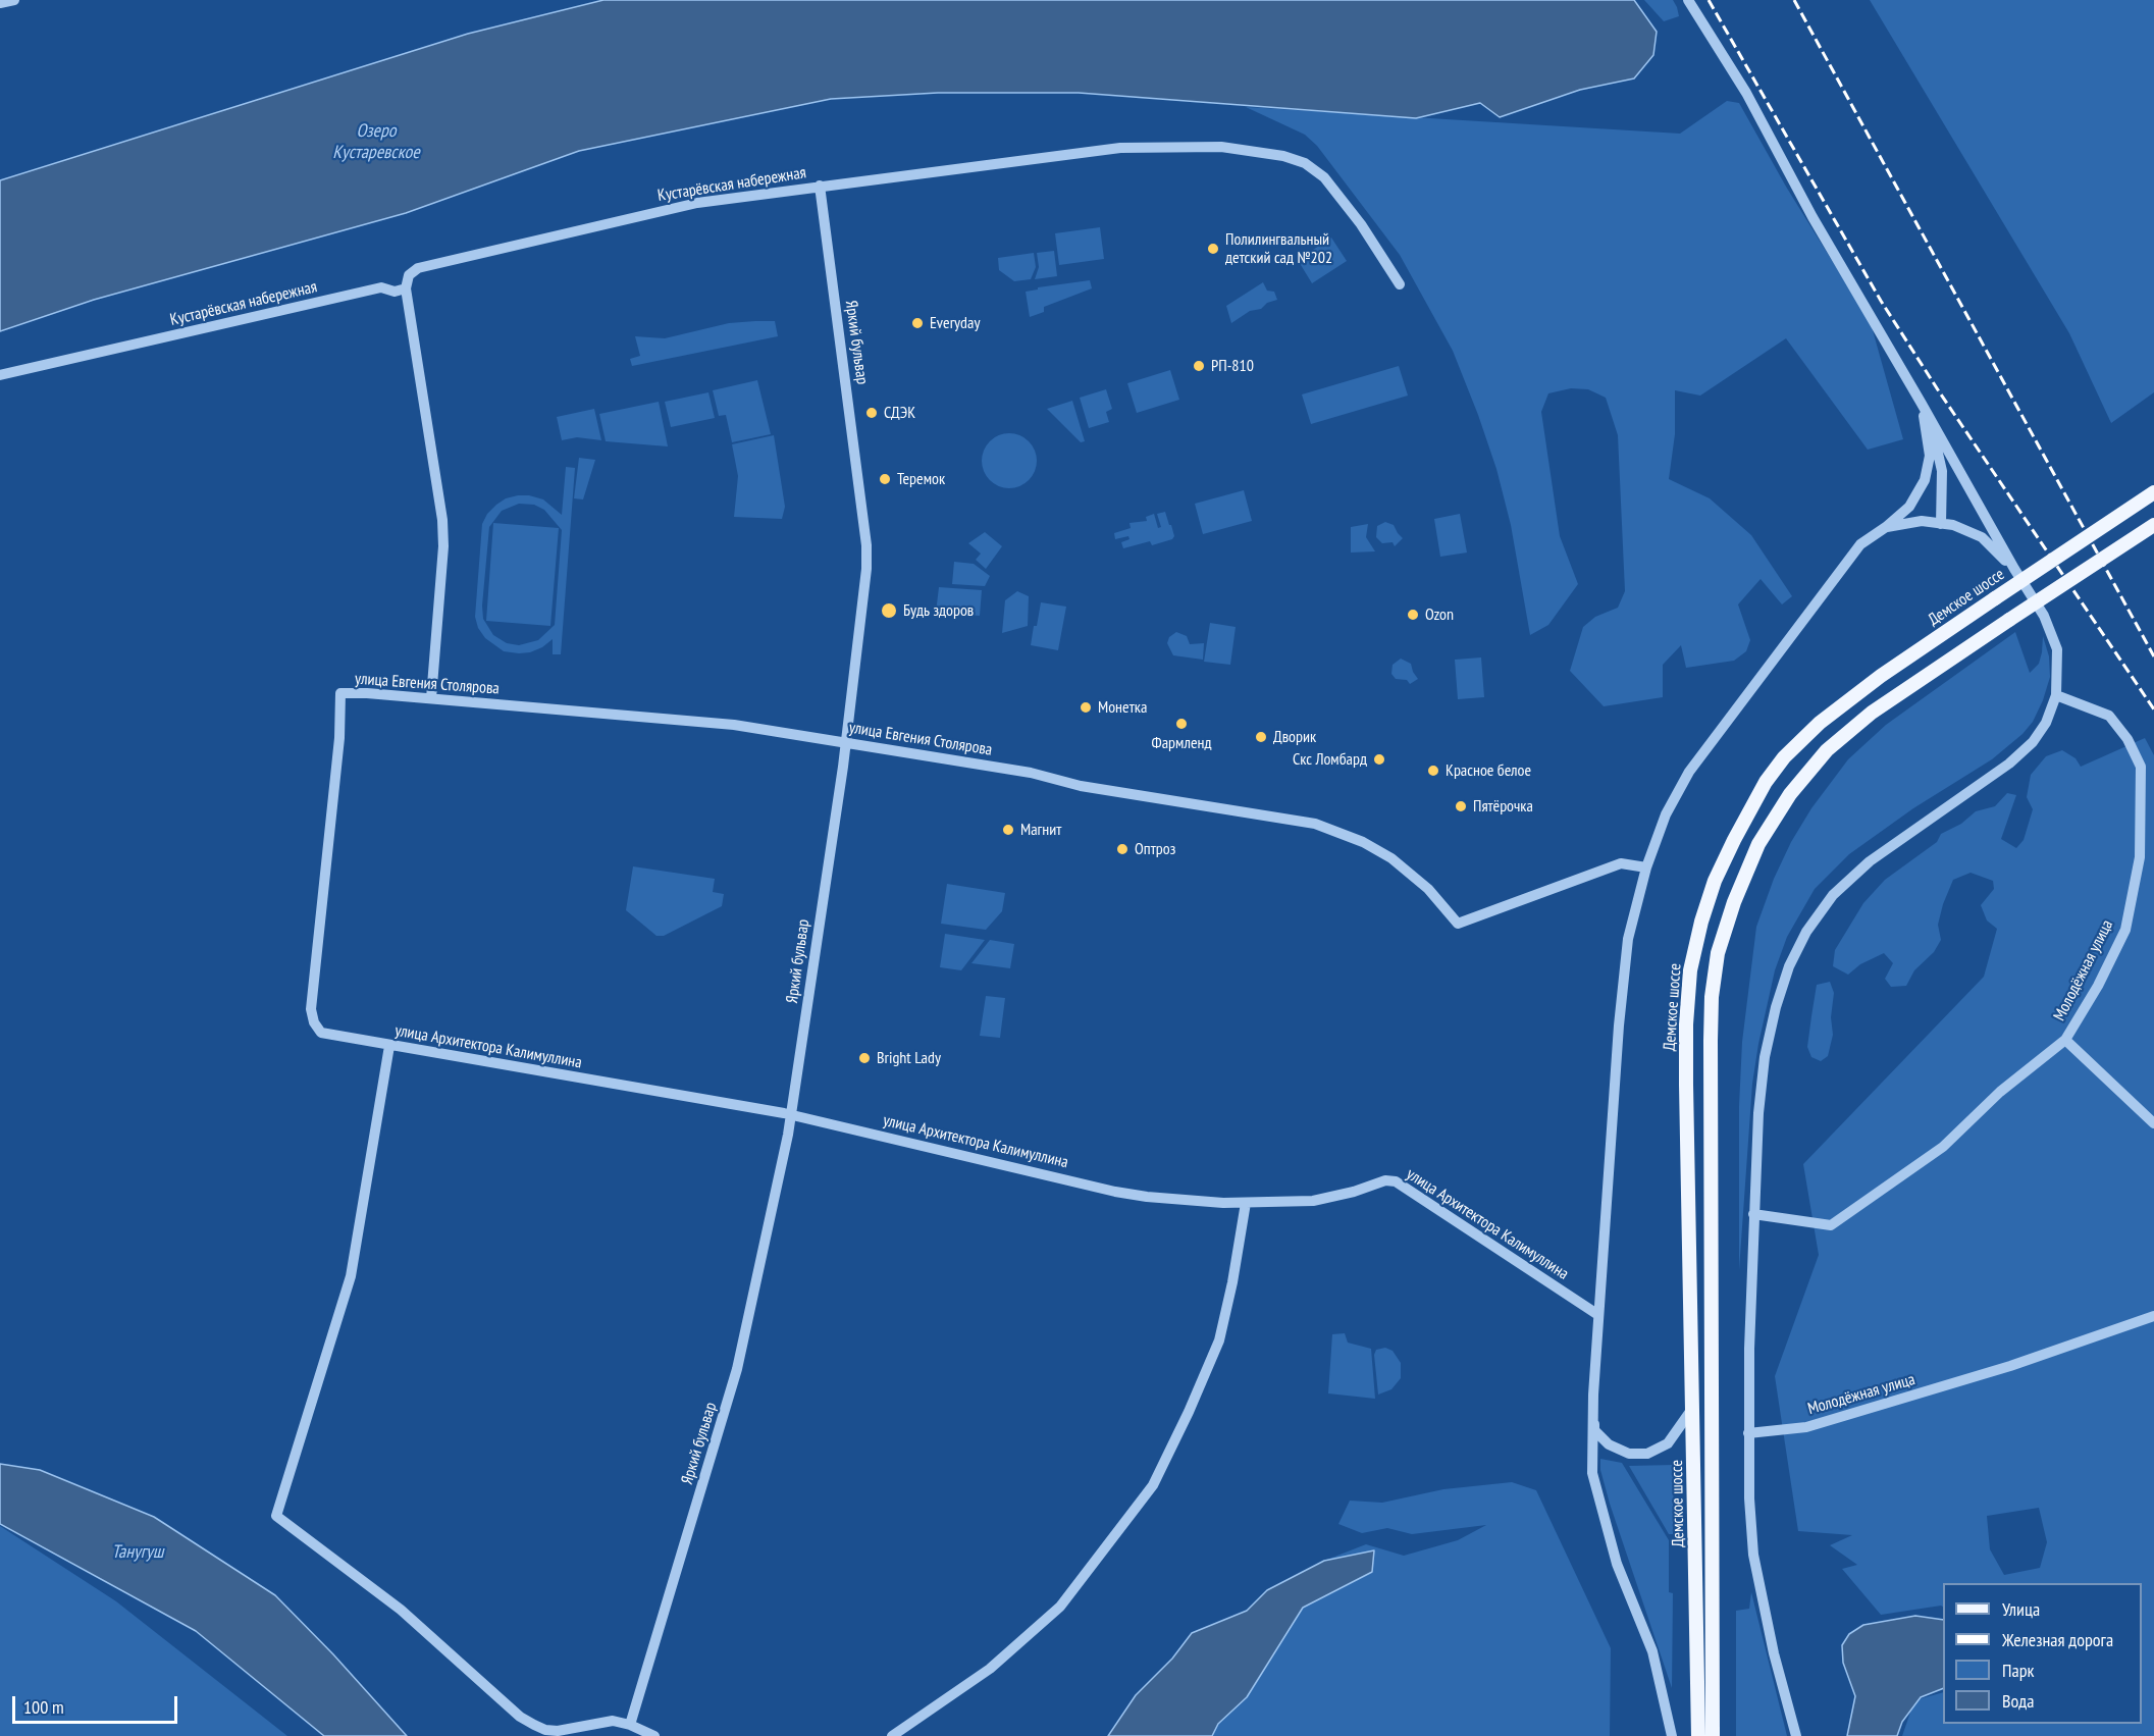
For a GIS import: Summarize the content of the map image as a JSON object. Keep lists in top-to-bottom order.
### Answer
{
  "streets": {
    "main road": ["Демское шоссе"],
    "street": [
      "Кустарёвская набережная",
      "Яркий бульвар",
      "улица Евгения Столярова",
      "Молодёжная улица",
      "улица Архитектора Калимуллина"
    ]
  },
  "crossings": [
    ["Кустарёвская набережная", "Яркий бульвар"],
    ["Яркий бульвар", "улица Евгения Столярова"],
    ["Яркий бульвар", "улица Архитектора Калимуллина"],
    ["улица Евгения Столярова", "улица Архитектора Калимуллина"]
  ],
  "water": ["Озеро Кустаревское", "Танугуш"],
  "places": [
    "Полилингвальный детский сад №202",
    "Everyday",
    "РП-810",
    "СДЭК",
    "Теремок",
    "Будь здоров",
    "Ozon",
    "Монетка",
    "Фармленд",
    "Дворик",
    "Скс Ломбард",
    "Красное белое",
    "Пятёрочка",
    "Магнит",
    "Оптроз",
    "Bright Lady"
  ],
  "legend": [
    "Улица",
    "Железная дорога",
    "Парк",
    "Вода"
  ],
  "scale_bar": "100 m"
}
